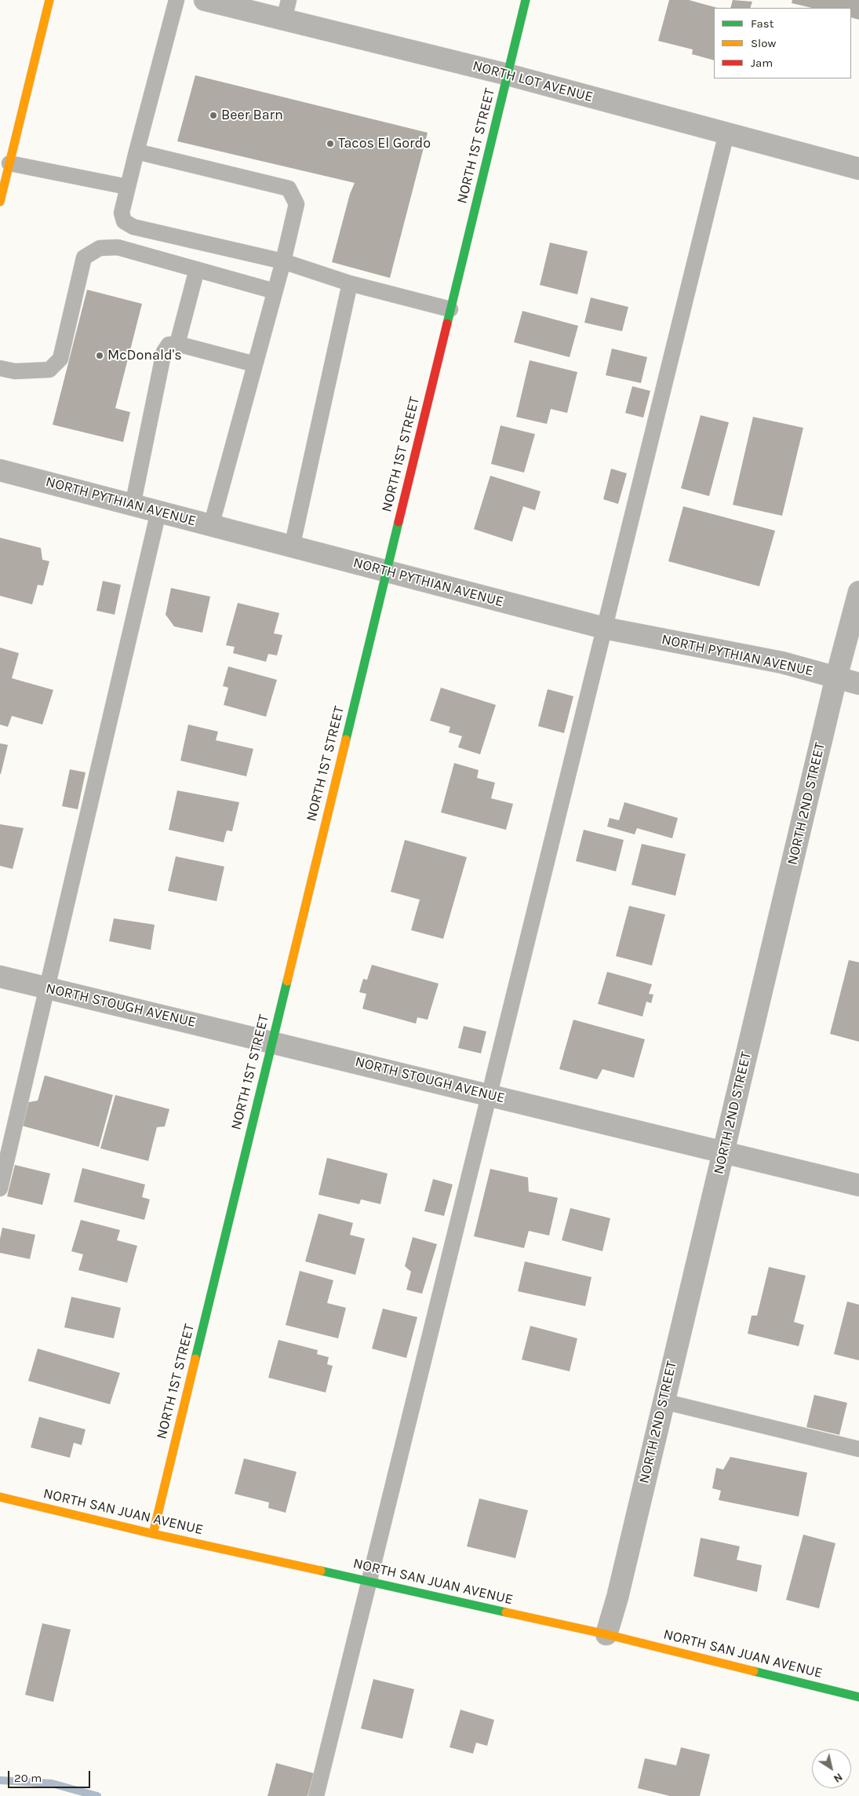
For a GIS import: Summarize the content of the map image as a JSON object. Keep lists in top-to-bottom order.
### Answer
{
  "streets": {
    "main road": ["NORTH 1ST STREET", "NORTH SAN JUAN AVENUE"],
    "street": [
      "NORTH LOT AVENUE",
      "NORTH PYTHIAN AVENUE",
      "NORTH 2ND STREET",
      "NORTH STOUGH AVENUE"
    ]
  },
  "crossings": [
    ["NORTH LOT AVENUE", "NORTH 1ST STREET"],
    ["NORTH 1ST STREET", "NORTH PYTHIAN AVENUE"],
    ["NORTH 1ST STREET", "NORTH STOUGH AVENUE"],
    ["NORTH 1ST STREET", "NORTH SAN JUAN AVENUE"],
    ["NORTH PYTHIAN AVENUE", "NORTH 2ND STREET"],
    ["NORTH 2ND STREET", "NORTH STOUGH AVENUE"],
    ["NORTH 2ND STREET", "NORTH SAN JUAN AVENUE"]
  ],
  "places": ["Beer Barn", "Tacos El Gordo", "McDonald's"],
  "legend": ["Fast", "Slow", "Jam"],
  "scale_bar": "20 m",
  "north": "bottom right"
}
